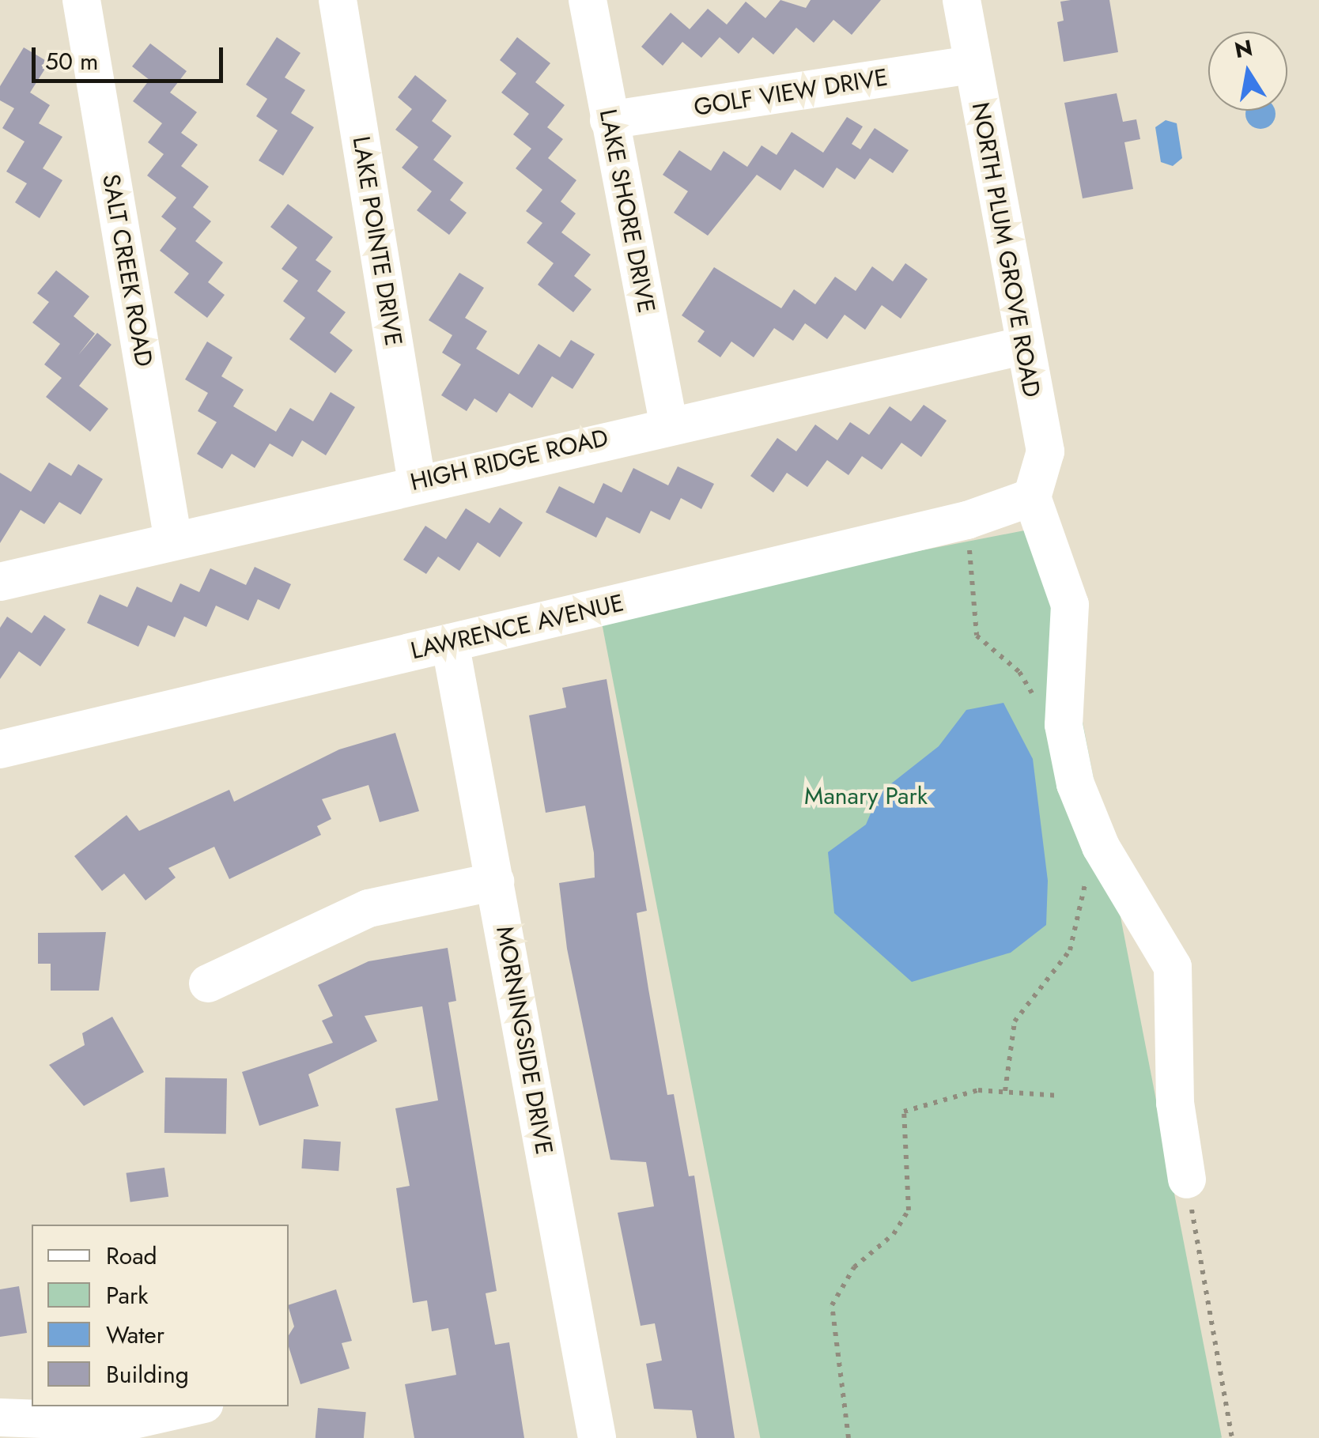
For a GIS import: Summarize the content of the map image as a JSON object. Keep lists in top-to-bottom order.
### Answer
{
  "streets": {
    "street": [
      "GOLF VIEW DRIVE",
      "LAKE SHORE DRIVE",
      "LAKE POINTE DRIVE",
      "NORTH PLUM GROVE ROAD",
      "SALT CREEK ROAD",
      "HIGH RIDGE ROAD",
      "LAWRENCE AVENUE",
      "MORNINGSIDE DRIVE"
    ]
  },
  "crossings": [
    ["GOLF VIEW DRIVE", "LAKE SHORE DRIVE"],
    ["GOLF VIEW DRIVE", "NORTH PLUM GROVE ROAD"],
    ["LAKE SHORE DRIVE", "HIGH RIDGE ROAD"],
    ["LAKE POINTE DRIVE", "HIGH RIDGE ROAD"],
    ["NORTH PLUM GROVE ROAD", "HIGH RIDGE ROAD"],
    ["NORTH PLUM GROVE ROAD", "LAWRENCE AVENUE"],
    ["SALT CREEK ROAD", "HIGH RIDGE ROAD"],
    ["LAWRENCE AVENUE", "MORNINGSIDE DRIVE"]
  ],
  "parks": ["Manary Park"],
  "legend": [
    "Road",
    "Park",
    "Water",
    "Building"
  ],
  "scale_bar": "50 m",
  "north": "top"
}
